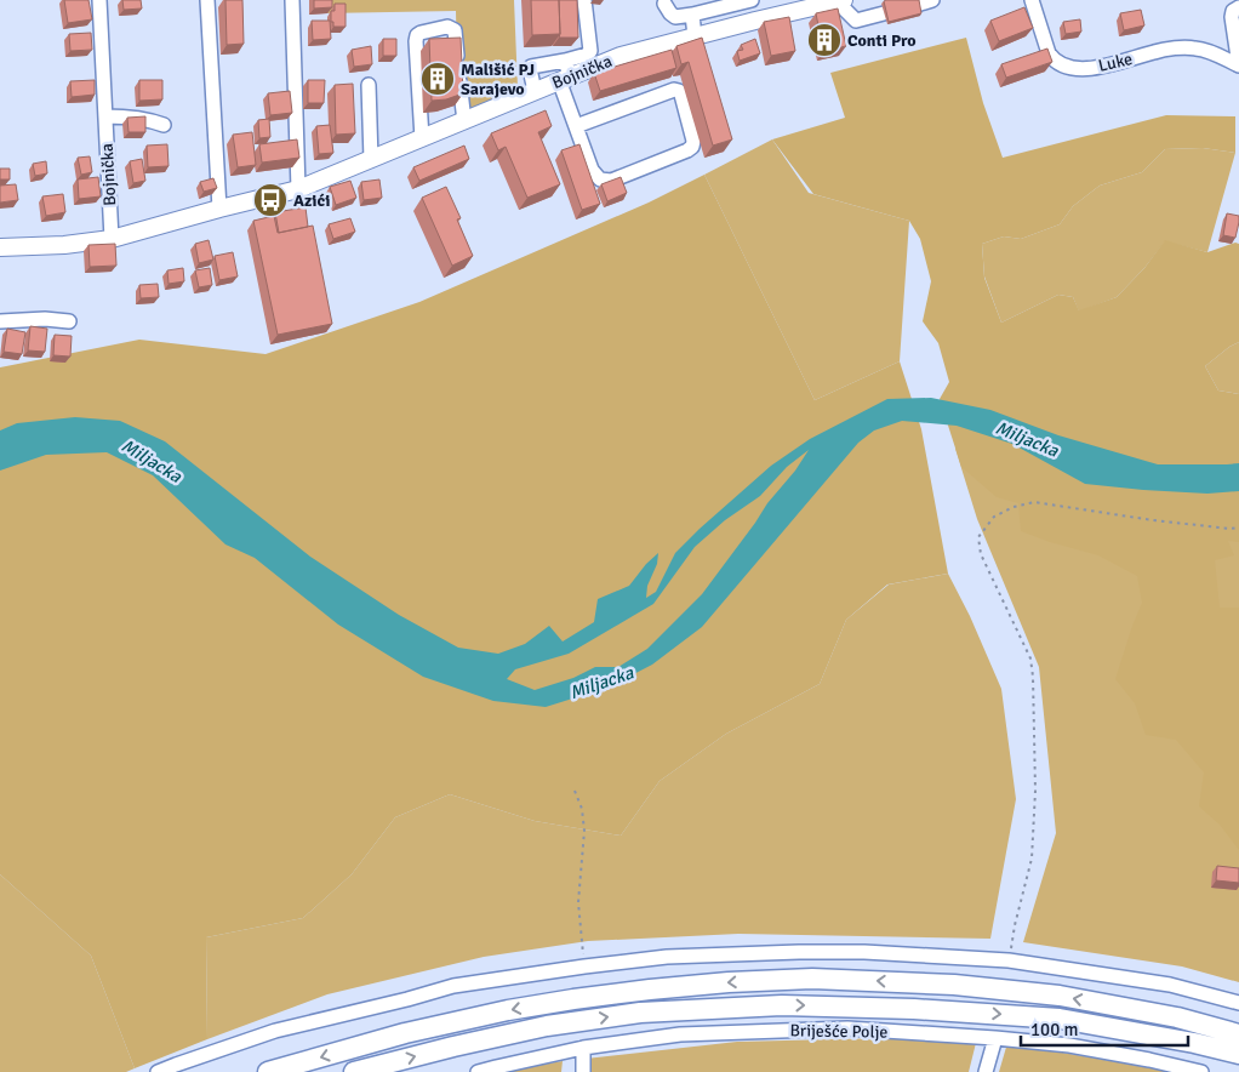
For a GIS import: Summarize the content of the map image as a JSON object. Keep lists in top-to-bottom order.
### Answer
{
  "streets": {
    "main road": ["Bojnička"],
    "street": ["Luke", "Briješće Polje"]
  },
  "water": ["Miljacka"],
  "places": {
    "building": ["Conti Pro", "Mališić PJ Sarajevo"],
    "bus stop": ["Azići"]
  },
  "scale_bar": "100 m"
}
